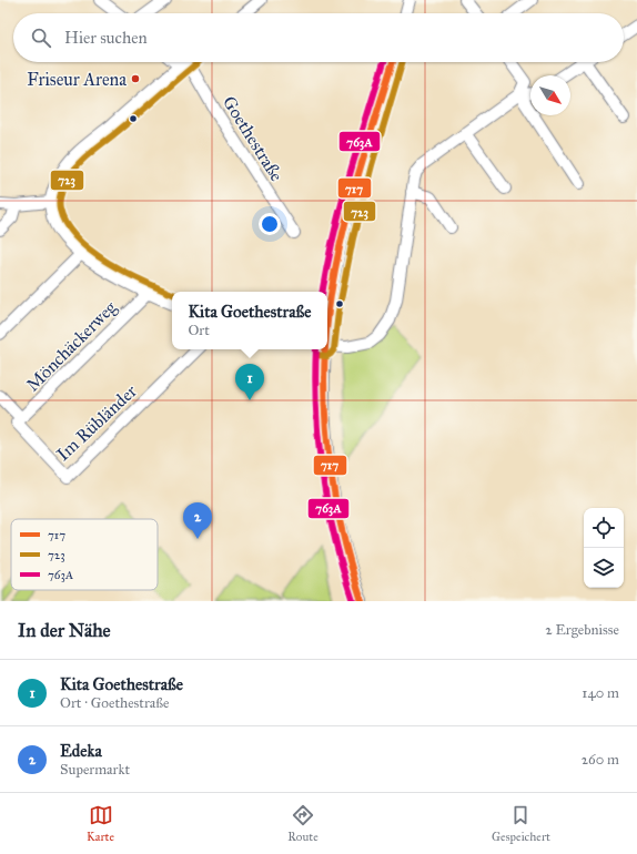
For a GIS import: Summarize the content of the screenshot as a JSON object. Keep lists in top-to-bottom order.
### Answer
{
  "streets": {
    "street": ["Goethestraße", "Mönchäckerweg", "Im Rübländer"]
  },
  "crossings": [
    ["Mönchäckerweg", "Im Rübländer"]
  ],
  "places": ["Friseur Arena"],
  "lines": ["transit line 717", "transit line 723", "transit line 763A"],
  "legend": ["717", "723", "763A"],
  "north": "bottom right",
  "page": {
    "search": "Hier suchen",
    "popup": ["Kita Goethestraße", "Ort"],
    "pins": ["1", "2"],
    "heading": ["In der Nähe", "2 Ergebnisse"],
    "list": [
      {
        "mark": "1",
        "name": "Kita Goethestraße",
        "note": "Ort · Goethestraße",
        "value": "140 m"
      },
      {
        "mark": "2",
        "name": "Edeka",
        "note": "Supermarkt",
        "value": "260 m"
      }
    ],
    "nav": ["Karte", "Route", "Gespeichert"]
  }
}
